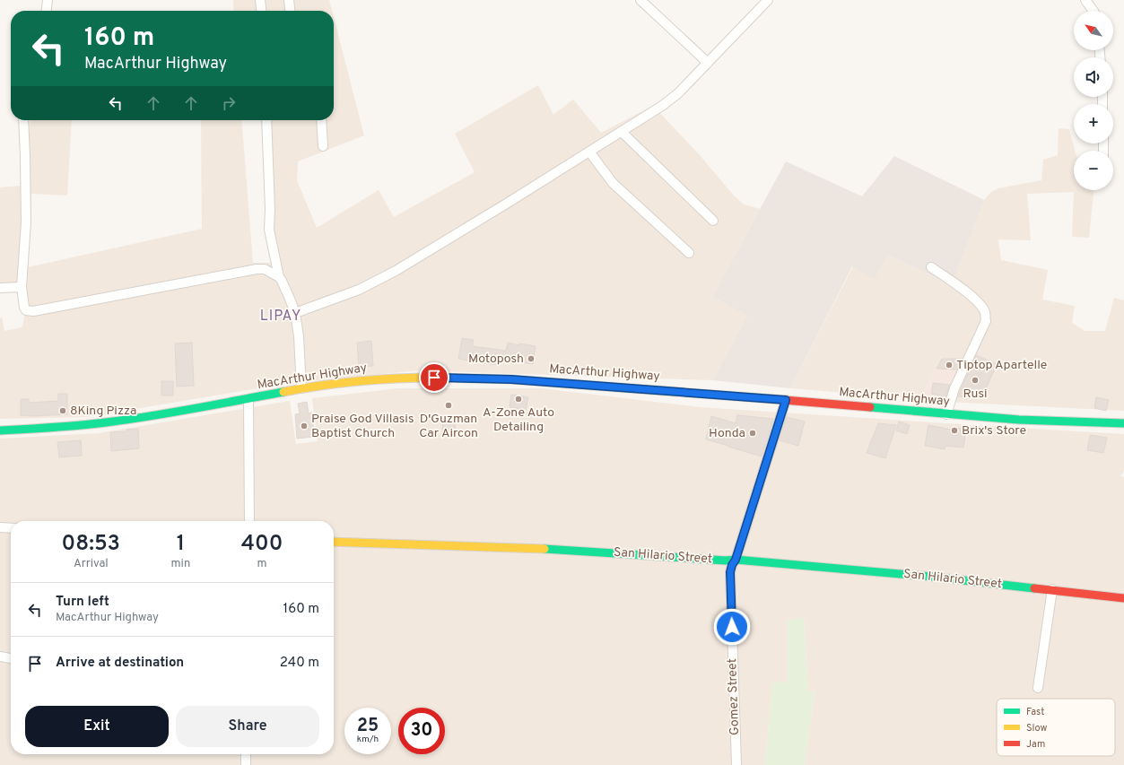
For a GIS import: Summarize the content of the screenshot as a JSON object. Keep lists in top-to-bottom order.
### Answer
{
  "streets": {
    "main road": ["MacArthur Highway", "San Hilario Street"],
    "street": ["Gomez Street"]
  },
  "crossings": [
    ["MacArthur Highway", "Gomez Street"],
    ["San Hilario Street", "Gomez Street"]
  ],
  "districts": ["LIPAY"],
  "places": [
    "Motoposh",
    "Tiptop Apartelle",
    "Rusi",
    "A-Zone Auto Detailing",
    "D'Guzman Car Aircon",
    "8King Pizza",
    "Praise God Villasis Baptist Church",
    "Brix's Store",
    "Honda"
  ],
  "legend": ["Fast", "Slow", "Jam"],
  "north": "top left",
  "page": {
    "map_buttons": ["+", "−"],
    "turn": ["160 m", "MacArthur Highway"],
    "eta": [
      "08:53",
      "Arrival",
      "1",
      "min",
      "400",
      "m"
    ],
    "list": [
      {
        "name": "Turn left",
        "note": "MacArthur Highway",
        "value": "160 m"
      },
      {
        "name": "Arrive at destination",
        "value": "240 m"
      }
    ],
    "buttons": ["Exit", "Share"],
    "speed": "25 km/h",
    "limit": "30"
  }
}
